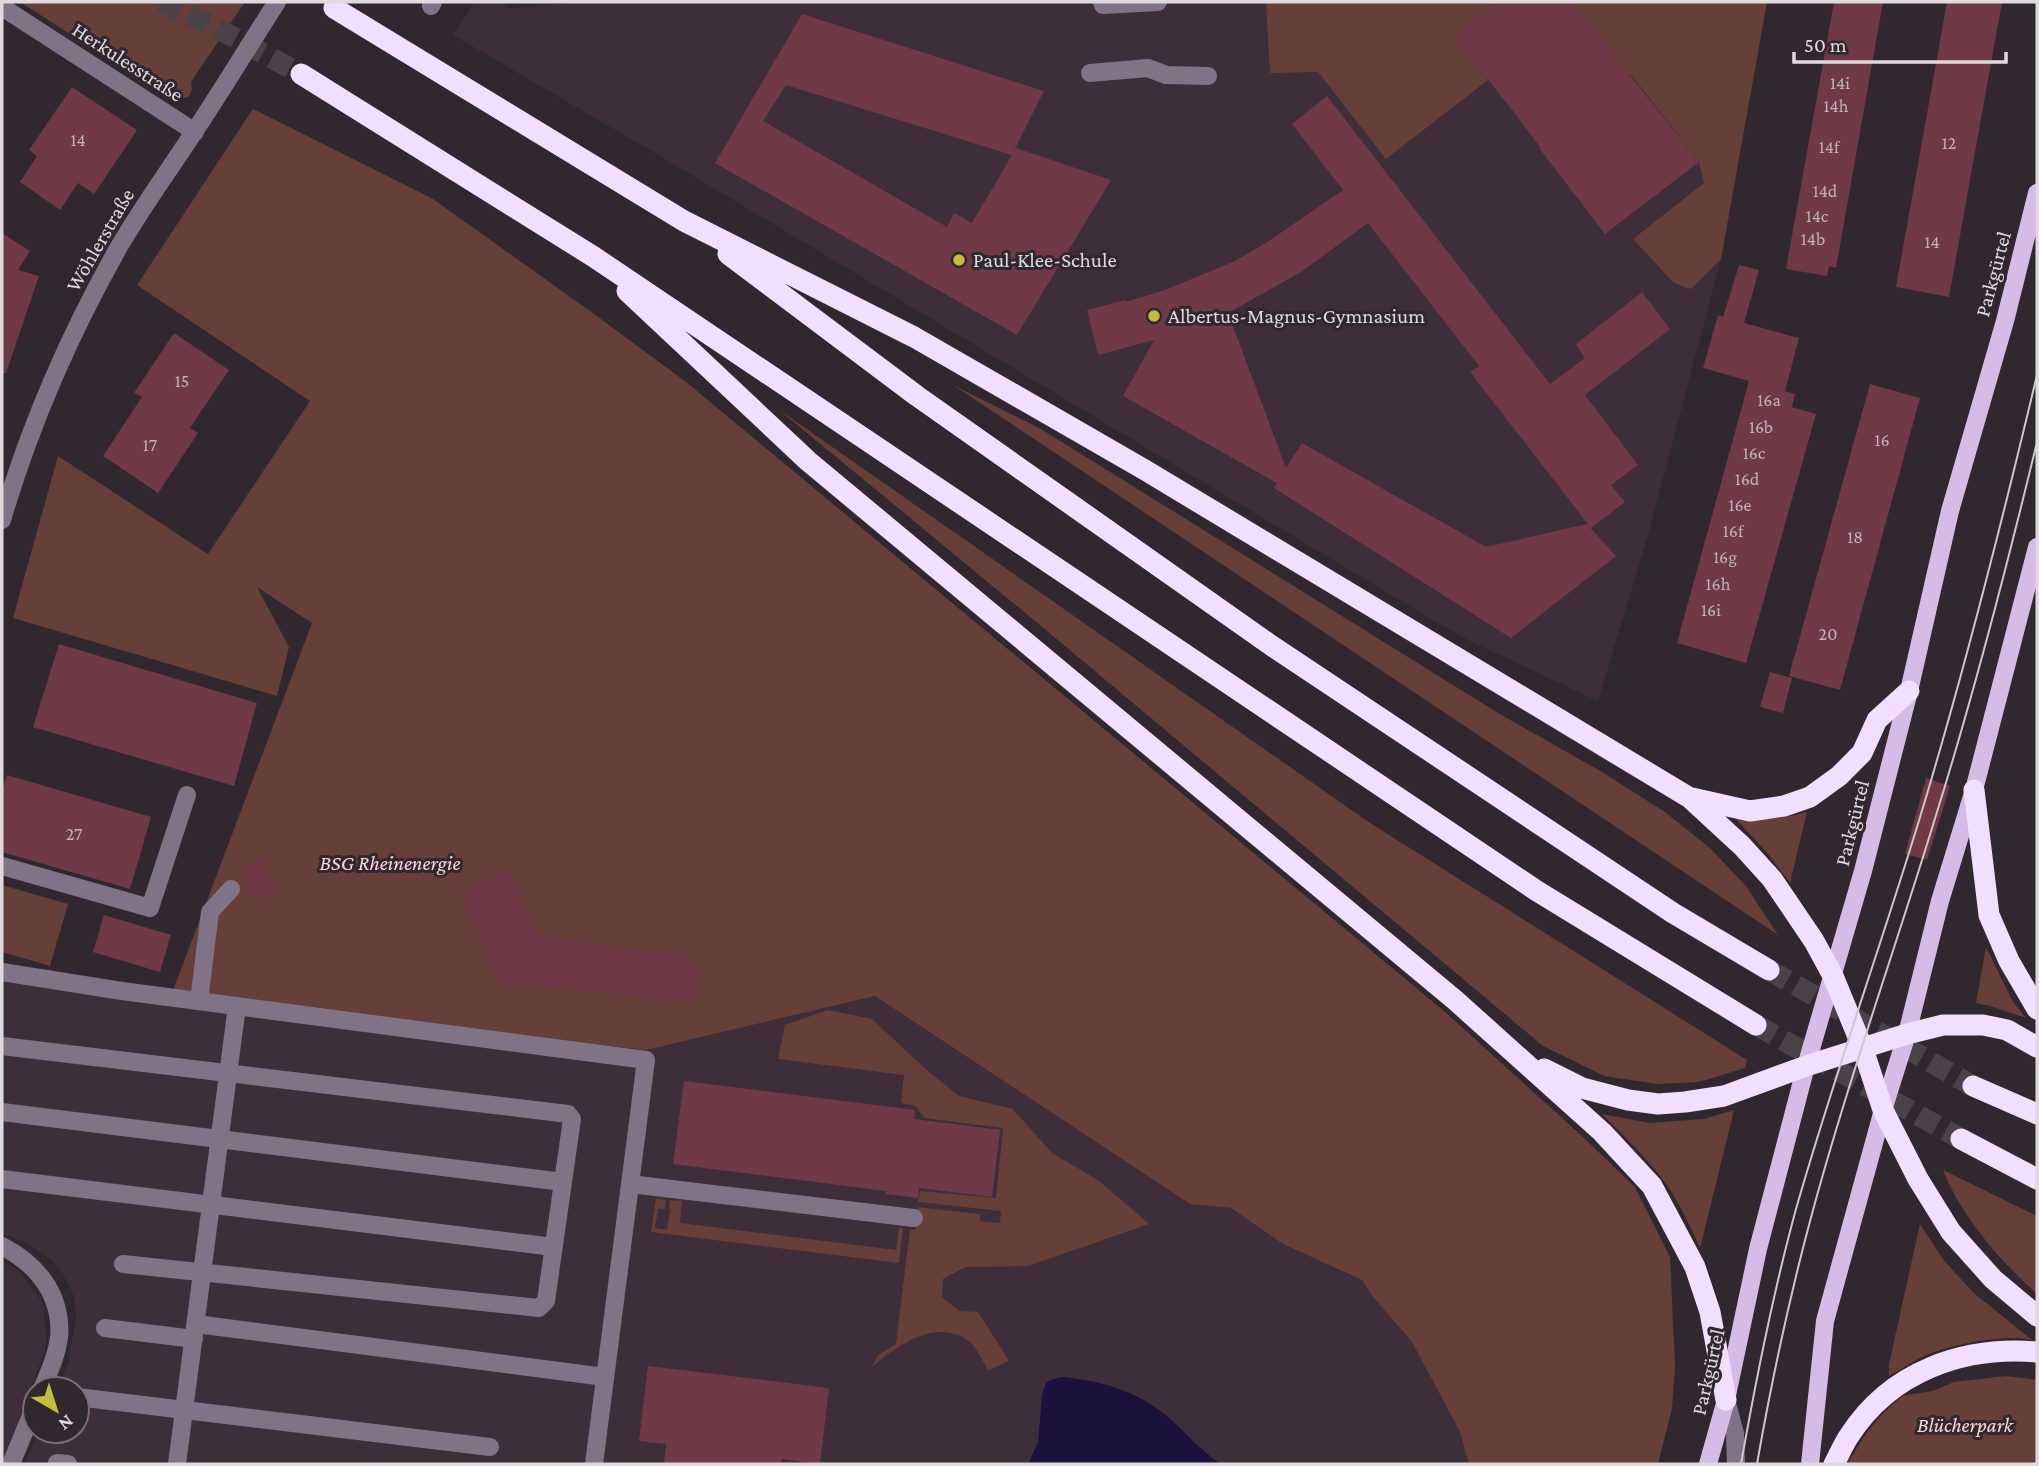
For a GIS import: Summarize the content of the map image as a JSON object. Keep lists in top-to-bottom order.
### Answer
{
  "streets": {
    "main road": ["Parkgürtel"],
    "street": ["Herkulesstraße", "Wöhlerstraße"]
  },
  "crossings": [
    ["Herkulesstraße", "Wöhlerstraße"]
  ],
  "parks": ["BSG Rheinenergie", "Blücherpark"],
  "places": ["Paul-Klee-Schule", "Albertus-Magnus-Gymnasium"],
  "house_numbers": [
    "14i",
    "14h",
    "14",
    "12",
    "14f",
    "14d",
    "14c",
    "14b",
    "14",
    "15",
    "16a",
    "16b",
    "16",
    "17",
    "16c",
    "16d",
    "16e",
    "16f",
    "18",
    "16g",
    "16h",
    "16i",
    "20",
    "27"
  ],
  "scale_bar": "50 m",
  "north": "bottom right"
}
